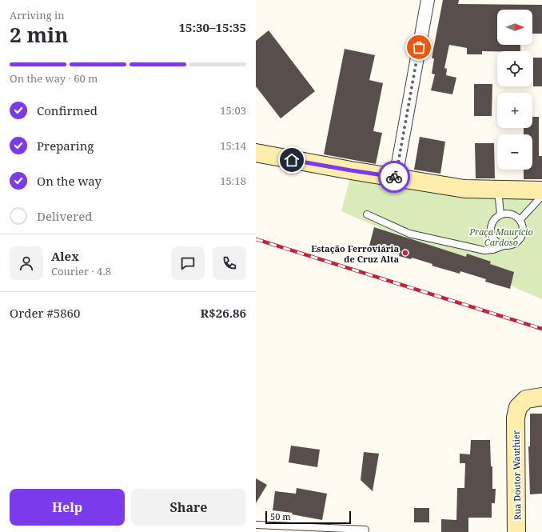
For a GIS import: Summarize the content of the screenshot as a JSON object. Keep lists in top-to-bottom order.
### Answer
{
  "streets": {
    "main road": ["Rua Doutor Wauthier"]
  },
  "parks": ["Praça Maurício Cardoso"],
  "places": ["Estação Ferroviária de Cruz Alta"],
  "scale_bar": "50 m",
  "north": "right",
  "page": {
    "heading": ["2 min", "Arriving in", "15:30–15:35"],
    "panel": [
      "Alex",
      "Courier · 4.8",
      "Order #5860",
      "R$26.86"
    ],
    "map_buttons": ["+", "−"],
    "bar": "On the way · 60 m",
    "list": [
      ["Confirmed", "15:03"],
      ["Preparing", "15:14"],
      ["On the way", "15:18"],
      "Delivered"
    ],
    "buttons": ["Help", "Share"],
    "scale": "50 m"
  }
}
